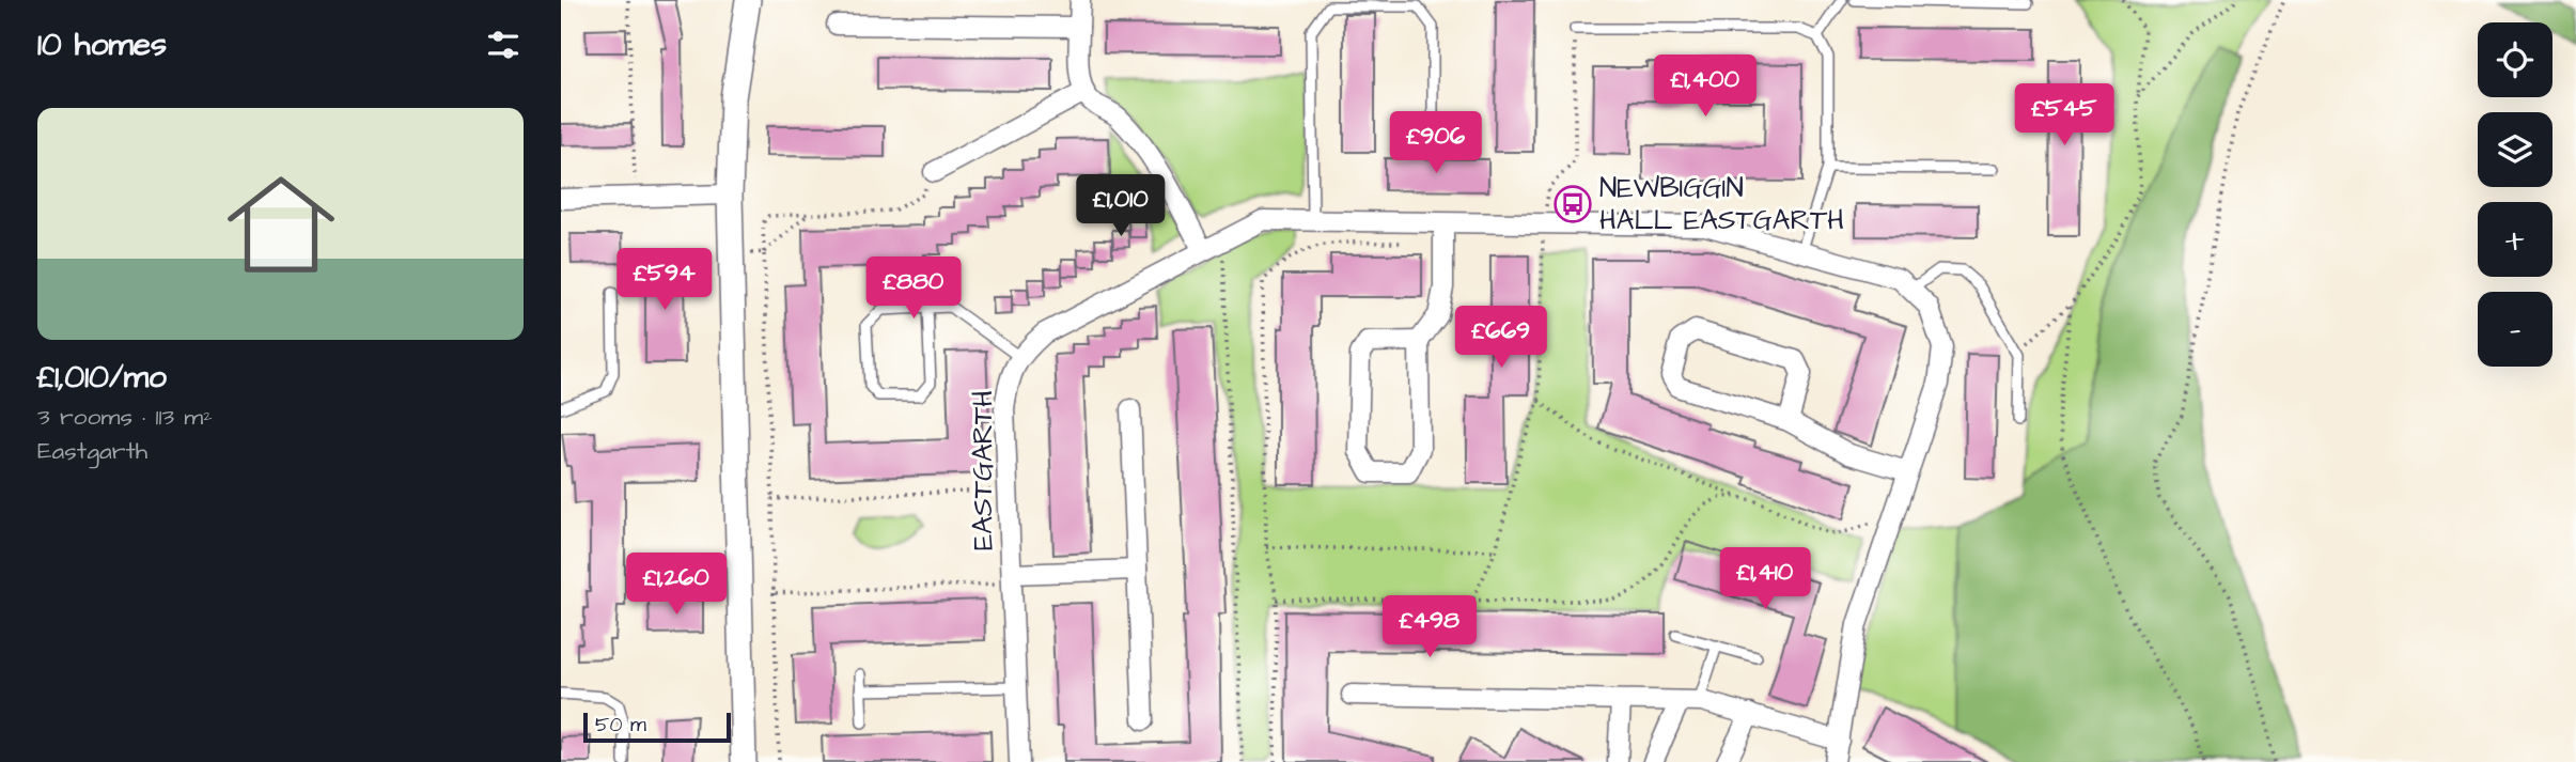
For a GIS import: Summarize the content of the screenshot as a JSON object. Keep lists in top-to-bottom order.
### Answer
{
  "streets": {
    "street": ["EASTGARTH"]
  },
  "places": {
    "bus stop": ["NEWBIGGIN HALL EASTGARTH"]
  },
  "scale_bar": "50 m",
  "page": {
    "heading": "10 homes",
    "map_buttons": ["+", "−"],
    "price": [
      "£1,400",
      "£545",
      "£906",
      "£1,010",
      "£594",
      "£880",
      "£669",
      "£1,410",
      "£1,260",
      "£498"
    ],
    "list": [
      {
        "name": "£1,010/mo",
        "note": "3 rooms · 113 m² · Eastgarth"
      }
    ],
    "scale": "50 m"
  }
}
